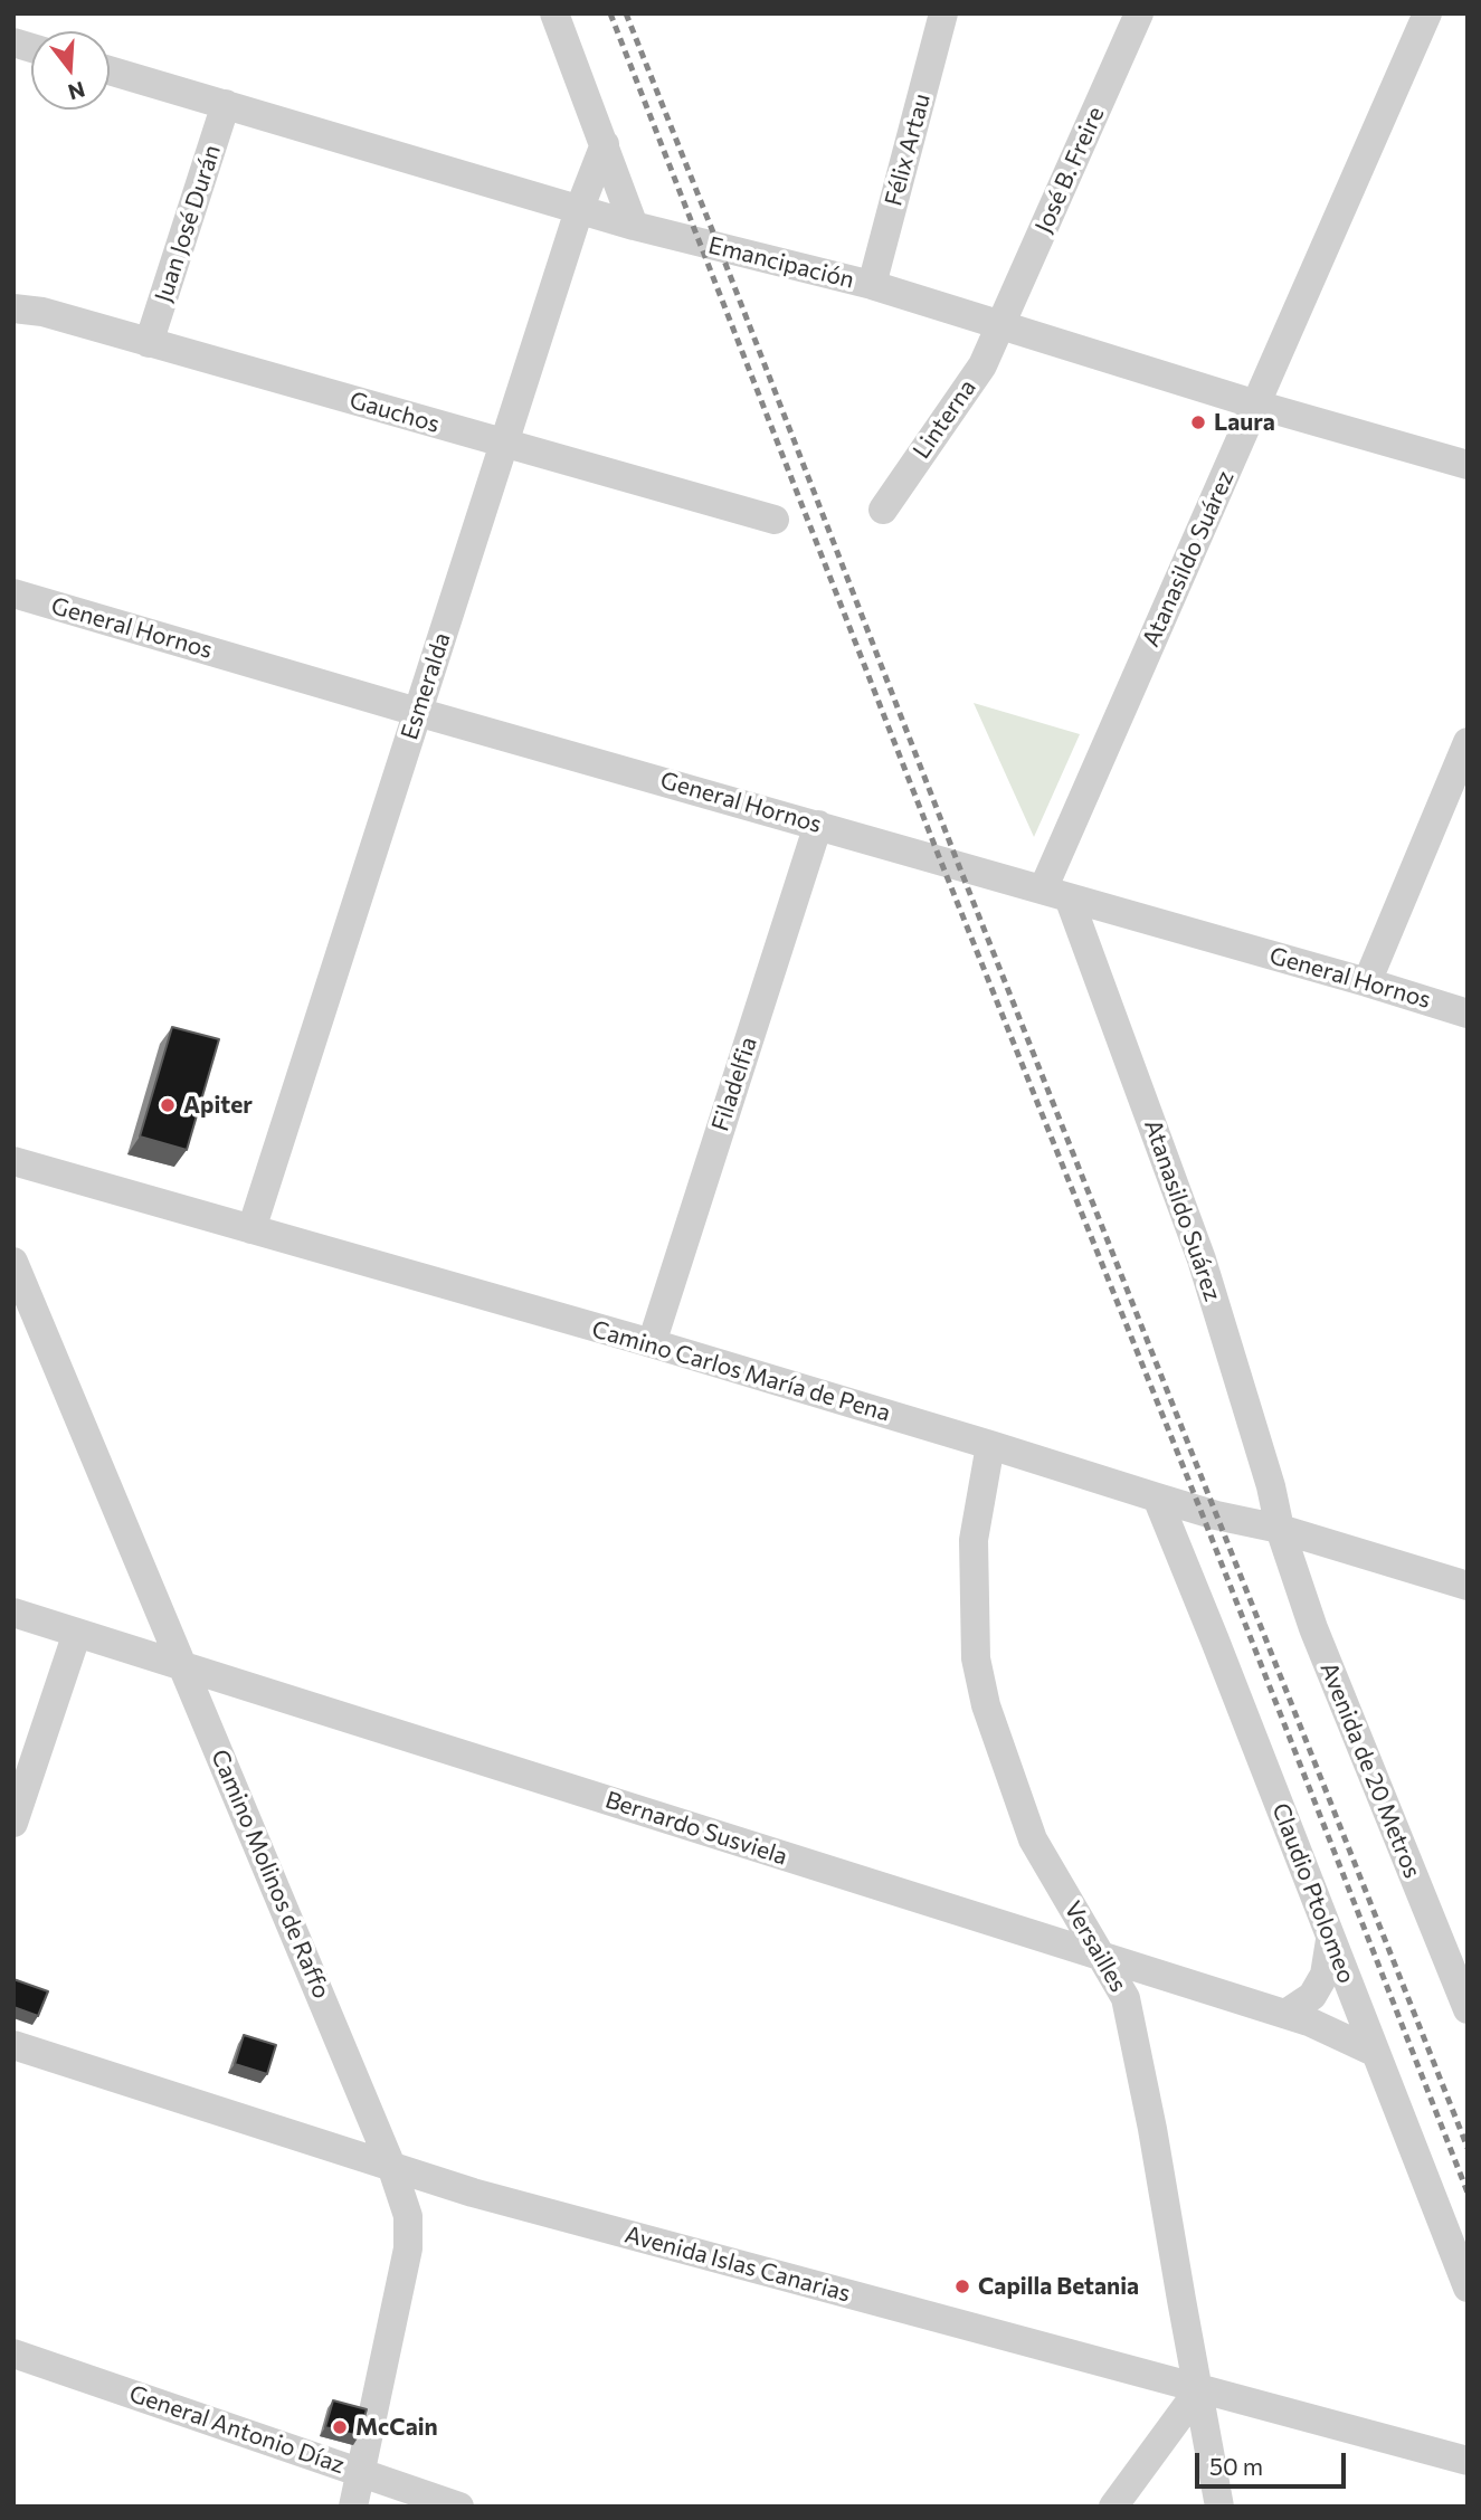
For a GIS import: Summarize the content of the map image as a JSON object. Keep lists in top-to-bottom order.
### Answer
{
  "streets": {
    "street": [
      "Félix Artau",
      "José B. Freire",
      "Juan José Durán",
      "Emancipación",
      "Gauchos",
      "Linterna",
      "Atanasildo Suárez",
      "General Hornos",
      "Esmeralda",
      "Filadelfia",
      "Camino Carlos María de Pena",
      "Avenida de 20 Metros",
      "Bernardo Susviela",
      "Camino Molinos de Raffo",
      "Claudio Ptolomeo",
      "Versailles",
      "Avenida Islas Canarias",
      "General Antonio Díaz"
    ]
  },
  "crossings": [
    ["Félix Artau", "Emancipación"],
    ["José B. Freire", "Emancipación"],
    ["José B. Freire", "Linterna"],
    ["Juan José Durán", "Emancipación"],
    ["Juan José Durán", "Gauchos"],
    ["Emancipación", "Linterna"],
    ["Emancipación", "Atanasildo Suárez"],
    ["Emancipación", "Esmeralda"],
    ["Gauchos", "Esmeralda"],
    ["Atanasildo Suárez", "General Hornos"],
    ["Atanasildo Suárez", "Camino Carlos María de Pena"],
    ["Atanasildo Suárez", "Avenida de 20 Metros"],
    ["General Hornos", "Esmeralda"],
    ["General Hornos", "Filadelfia"],
    ["Esmeralda", "Camino Carlos María de Pena"],
    ["Filadelfia", "Camino Carlos María de Pena"],
    ["Camino Carlos María de Pena", "Avenida de 20 Metros"],
    ["Camino Carlos María de Pena", "Claudio Ptolomeo"],
    ["Camino Carlos María de Pena", "Versailles"],
    ["Bernardo Susviela", "Camino Molinos de Raffo"],
    ["Bernardo Susviela", "Claudio Ptolomeo"],
    ["Bernardo Susviela", "Versailles"],
    ["Camino Molinos de Raffo", "Avenida Islas Canarias"],
    ["Camino Molinos de Raffo", "General Antonio Díaz"],
    ["Versailles", "Avenida Islas Canarias"]
  ],
  "places": [
    "Laura",
    "Apiter",
    "Capilla Betania",
    "McCain"
  ],
  "scale_bar": "50 m",
  "north": "bottom"
}
